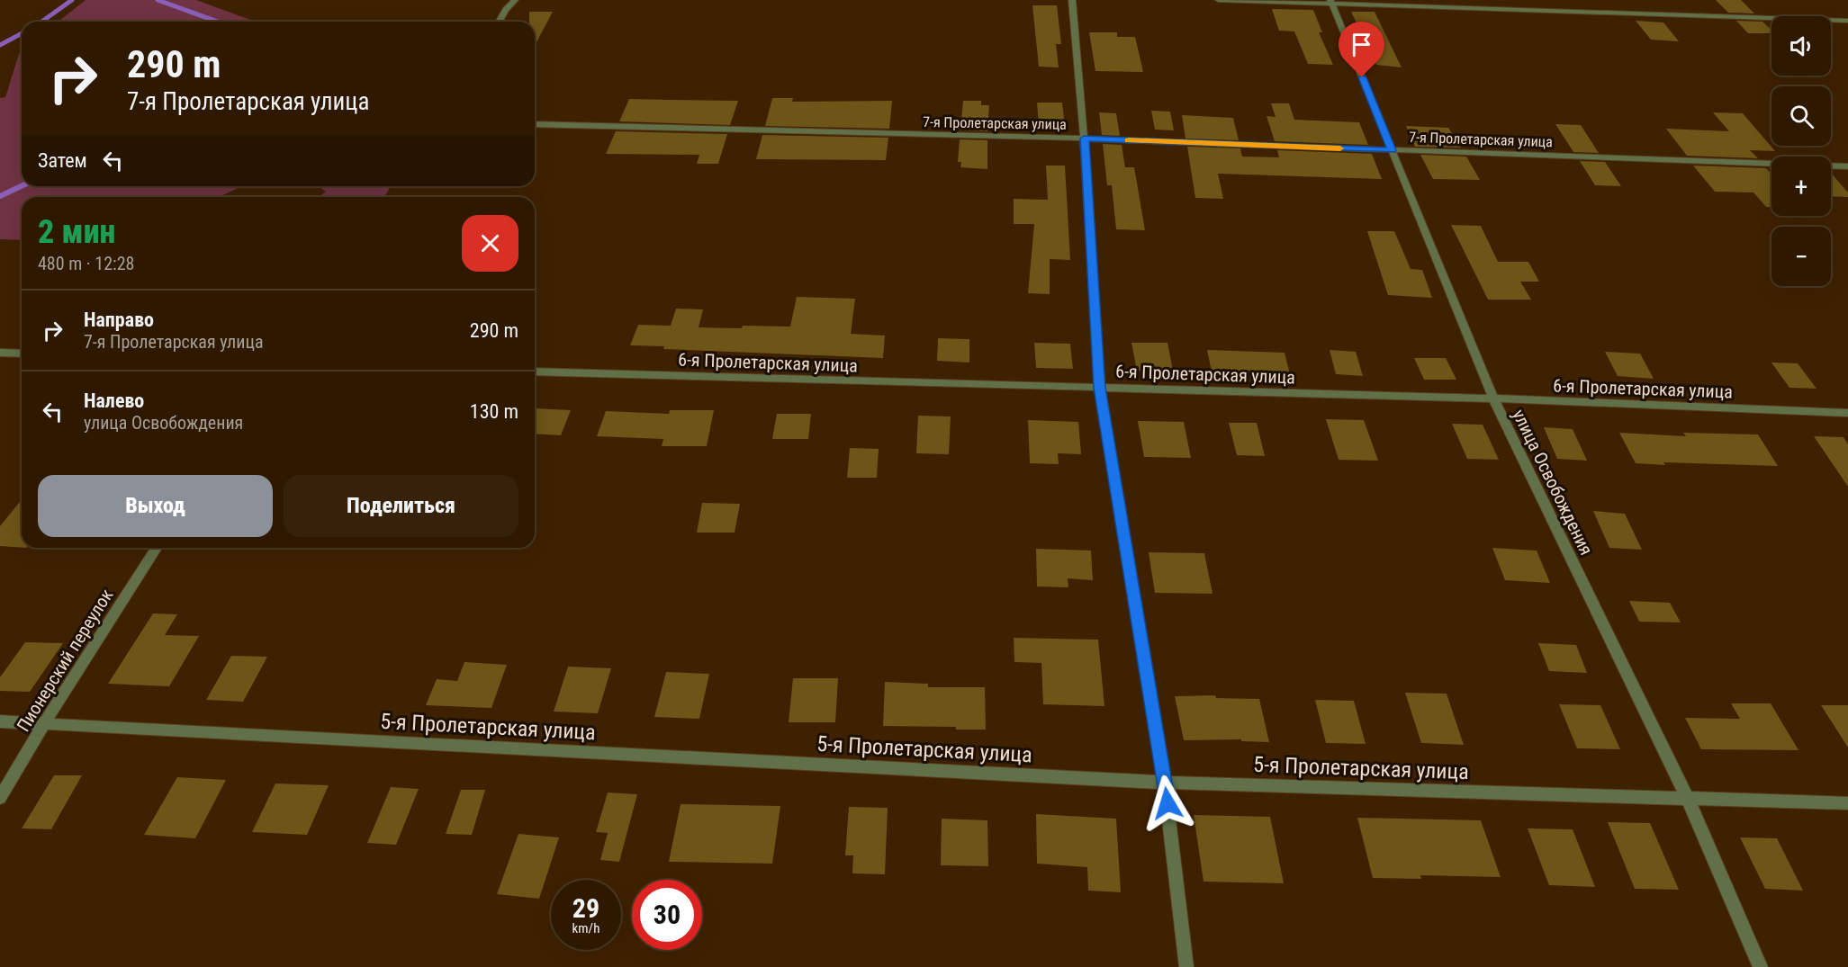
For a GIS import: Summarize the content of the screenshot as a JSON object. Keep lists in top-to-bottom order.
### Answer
{
  "streets": {
    "street": [
      "7-я Пролетарская улица",
      "6-я Пролетарская улица",
      "улица Освобождения",
      "Пионерский переулок",
      "5-я Пролетарская улица"
    ]
  },
  "crossings": [
    ["7-я Пролетарская улица", "улица Освобождения"],
    ["6-я Пролетарская улица", "улица Освобождения"],
    ["улица Освобождения", "5-я Пролетарская улица"],
    ["Пионерский переулок", "5-я Пролетарская улица"]
  ],
  "page": {
    "map_buttons": ["+", "−"],
    "turn": ["290 m", "7-я Пролетарская улица"],
    "then": "Затем",
    "heading": ["2 мин", "480 m · 12:28"],
    "list": [
      {
        "name": "Направо",
        "note": "7-я Пролетарская улица",
        "value": "290 m"
      },
      {
        "name": "Налево",
        "note": "улица Освобождения",
        "value": "130 m"
      }
    ],
    "buttons": ["Выход", "Поделиться"],
    "speed": "29 km/h",
    "limit": "30"
  }
}
